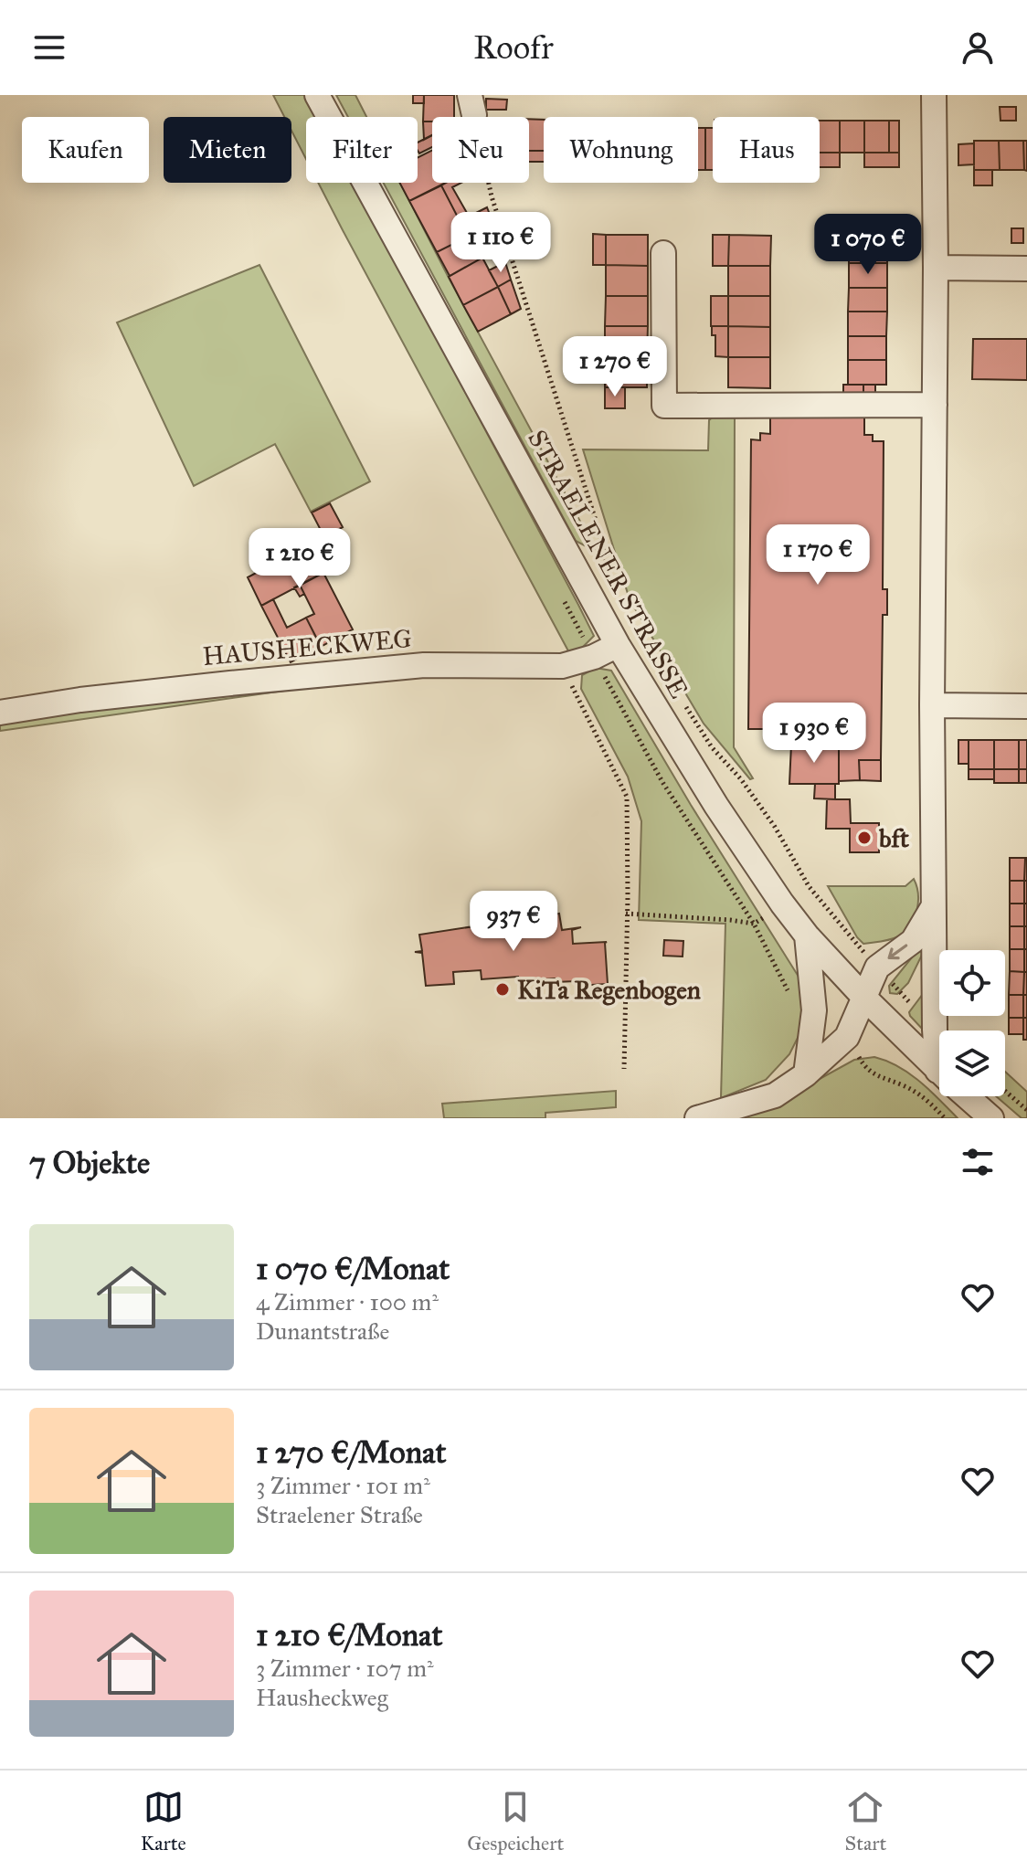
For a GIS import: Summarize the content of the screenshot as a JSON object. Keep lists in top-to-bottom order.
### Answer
{
  "streets": {
    "street": ["STRAELENER STRASSE", "HAUSHECKWEG"]
  },
  "crossings": [
    ["STRAELENER STRASSE", "HAUSHECKWEG"]
  ],
  "places": ["bft", "KiTa Regenbogen"],
  "page": {
    "header": "Roofr",
    "chip": [
      "Kaufen",
      "Mieten",
      "Filter",
      "Neu",
      "Wohnung",
      "Haus"
    ],
    "price": [
      "1 110 €",
      "1 070 €",
      "1 270 €",
      "1 170 €",
      "1 210 €",
      "1 930 €",
      "937 €"
    ],
    "heading": "7 Objekte",
    "list": [
      {
        "name": "1 070 €/Monat",
        "note": "4 Zimmer · 100 m² · Dunantstraße"
      },
      {
        "name": "1 270 €/Monat",
        "note": "3 Zimmer · 101 m² · Straelener Straße"
      },
      {
        "name": "1 210 €/Monat",
        "note": "3 Zimmer · 107 m² · Hausheckweg"
      }
    ],
    "tabs": ["Karte", "Gespeichert", "Start"]
  }
}
